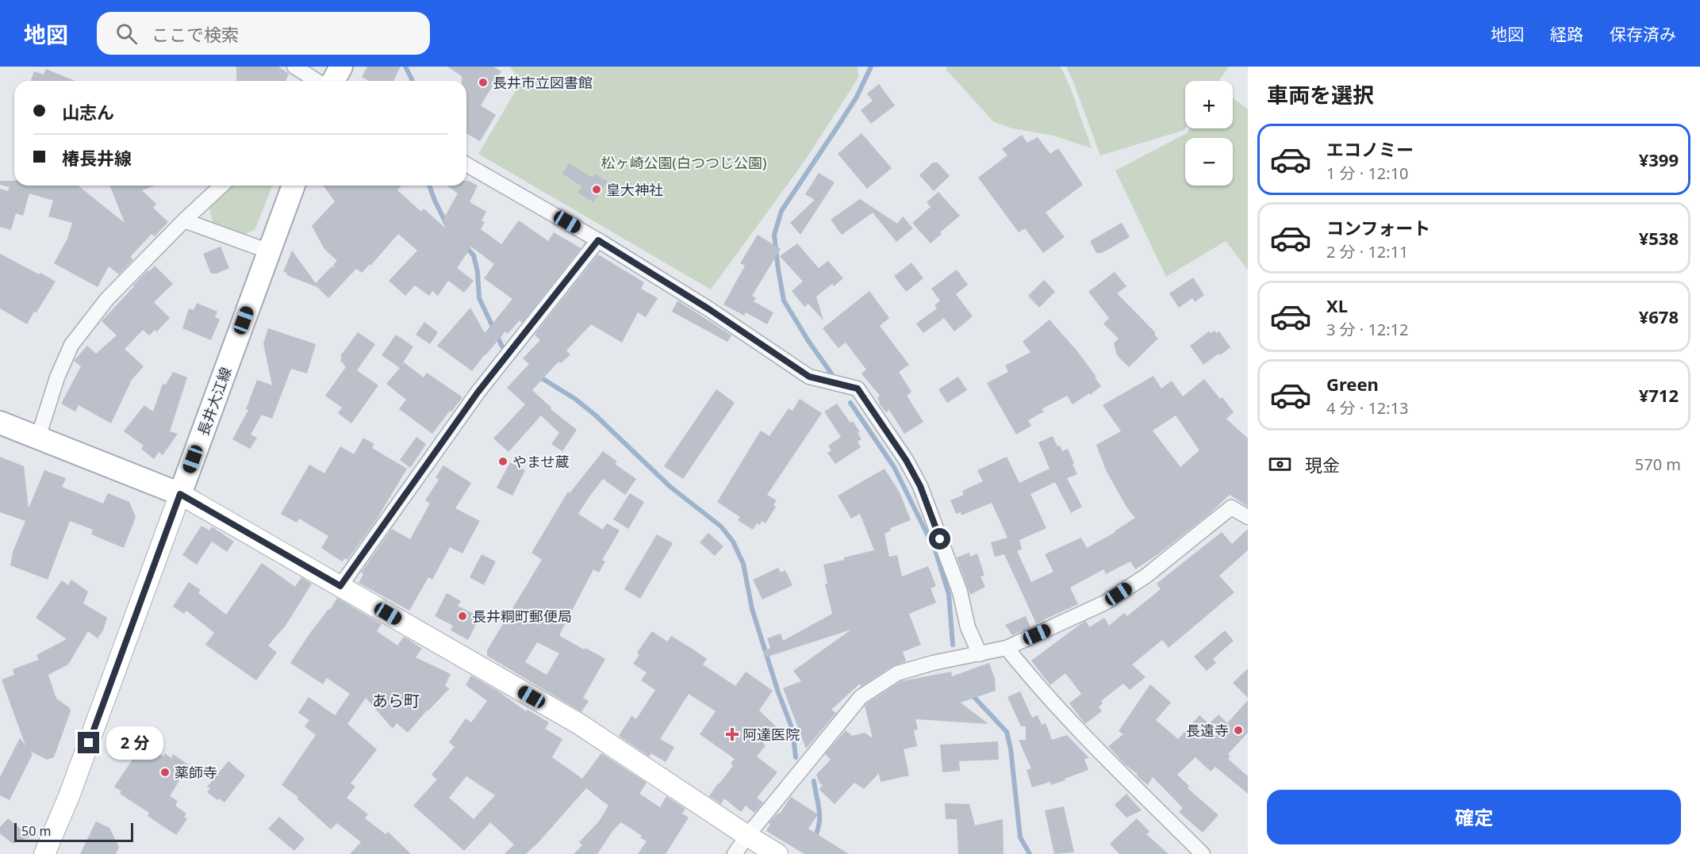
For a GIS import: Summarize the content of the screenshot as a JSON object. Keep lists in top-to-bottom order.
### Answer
{
  "streets": {
    "main road": ["長井大江線"]
  },
  "districts": ["あら町"],
  "parks": ["松ヶ崎公園(白つつじ公園)"],
  "places": {
    "other": [
      "長井市立図書館",
      "皇大神社",
      "やませ蔵",
      "長井粡町郵便局",
      "長遠寺",
      "薬師寺"
    ],
    "health": ["阿達医院"]
  },
  "scale_bar": "50 m",
  "page": {
    "header": "地図",
    "search": "ここで検索",
    "nav": ["地図", "経路", "保存済み"],
    "heading": "車両を選択",
    "map_buttons": ["+", "−"],
    "banner": ["山志ん", "椿長井線"],
    "list": [
      {
        "name": "エコノミー",
        "note": "1 分 · 12:10",
        "value": "¥399"
      },
      {
        "name": "コンフォート",
        "note": "2 分 · 12:11",
        "value": "¥538"
      },
      {
        "name": "XL",
        "note": "3 分 · 12:12",
        "value": "¥678"
      },
      {
        "name": "Green",
        "note": "4 分 · 12:13",
        "value": "¥712"
      }
    ],
    "pay": ["現金", "570 m"],
    "bubble": "2 分",
    "buttons": "確定",
    "scale": "50 m"
  }
}
